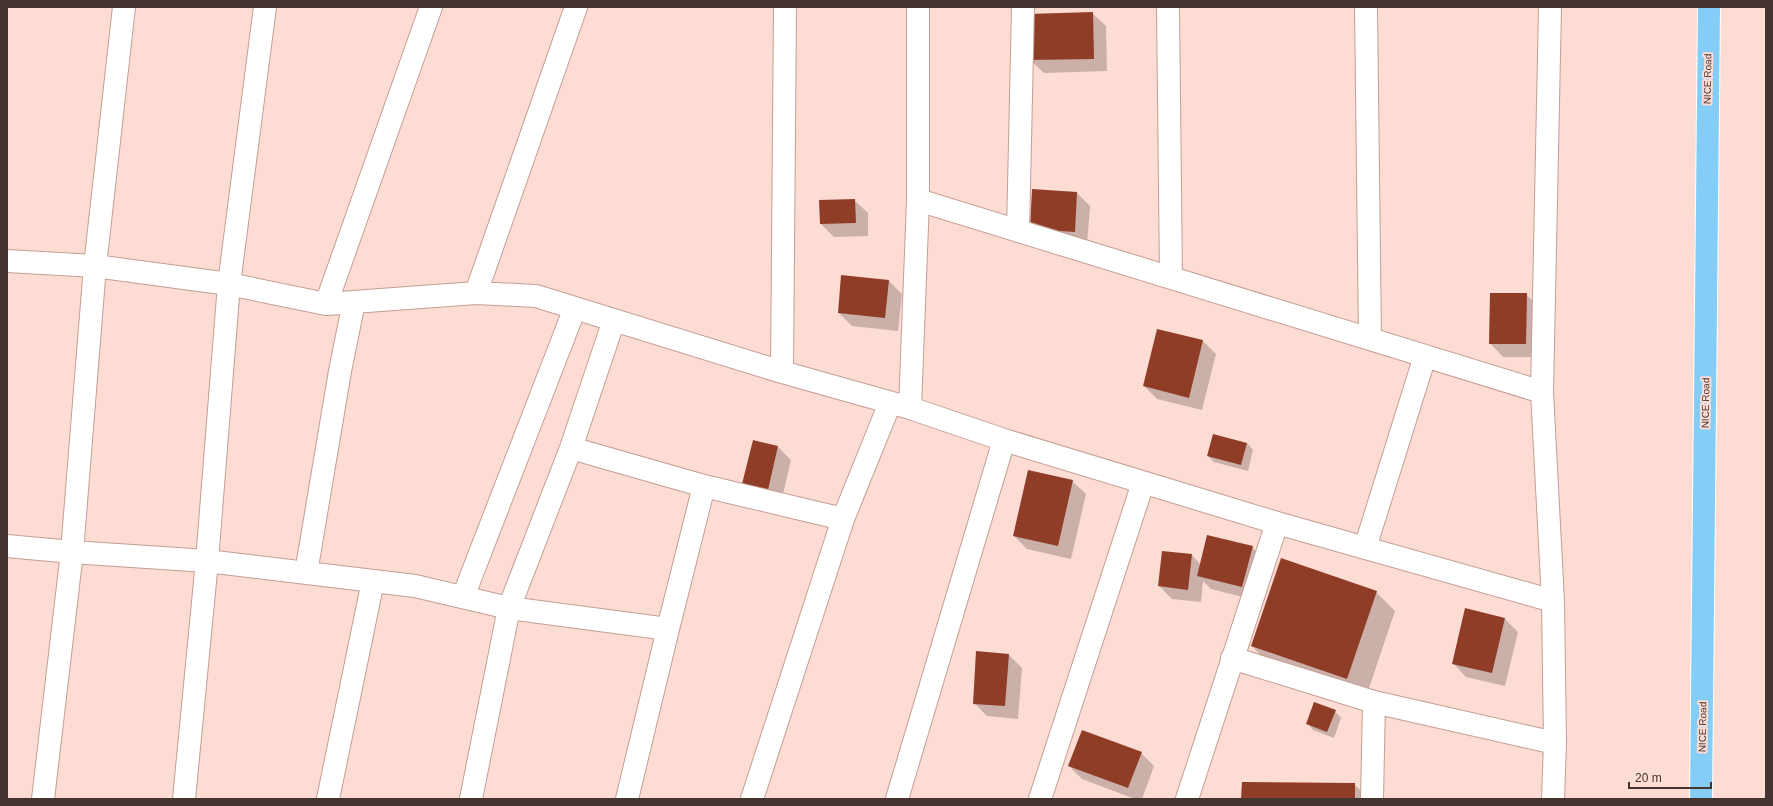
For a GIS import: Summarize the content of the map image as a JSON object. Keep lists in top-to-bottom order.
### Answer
{
  "streets": {
    "highway": ["NICE Road"]
  },
  "scale_bar": "20 m"
}
